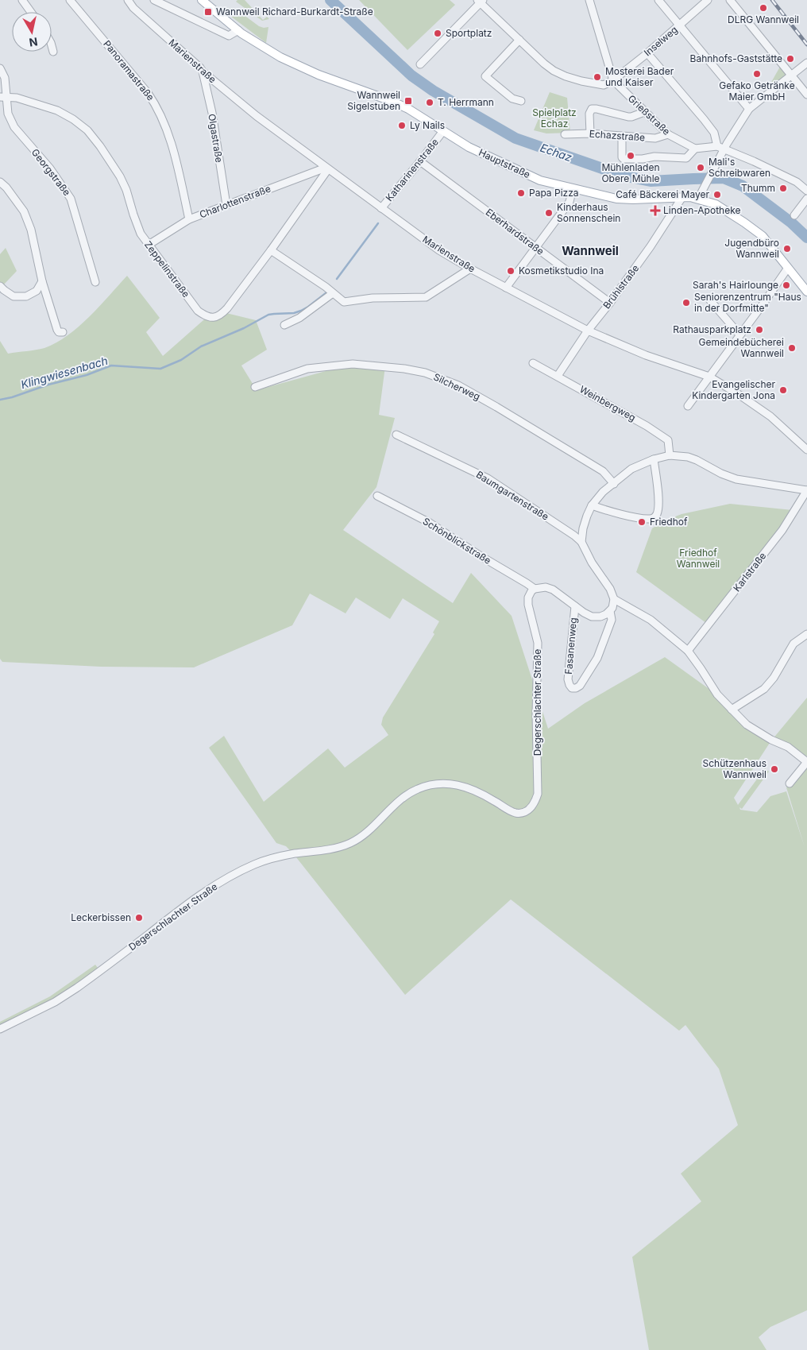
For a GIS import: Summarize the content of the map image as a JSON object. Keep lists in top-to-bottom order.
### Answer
{
  "streets": {
    "main road": ["Hauptstraße"],
    "street": [
      "Inselweg",
      "Marienstraße",
      "Panoramastraße",
      "Grießstraße",
      "Echazstraße",
      "Olgastraße",
      "Katharinenstraße",
      "Georgstraße",
      "Charlottenstraße",
      "Eberhardstraße",
      "Zeppelinstraße",
      "Brühlstraße",
      "Silcherweg",
      "Weinbergweg",
      "Baumgartenstraße",
      "Schönblickstraße",
      "Karlstraße",
      "Fasanenweg",
      "Degerschlachter Straße"
    ]
  },
  "crossings": [
    ["Inselweg", "Grießstraße"],
    ["Marienstraße", "Olgastraße"],
    ["Marienstraße", "Katharinenstraße"],
    ["Marienstraße", "Charlottenstraße"],
    ["Marienstraße", "Zeppelinstraße"],
    ["Marienstraße", "Brühlstraße"],
    ["Panoramastraße", "Charlottenstraße"],
    ["Grießstraße", "Echazstraße"],
    ["Olgastraße", "Charlottenstraße"],
    ["Hauptstraße", "Katharinenstraße"],
    ["Hauptstraße", "Brühlstraße"],
    ["Katharinenstraße", "Eberhardstraße"],
    ["Georgstraße", "Zeppelinstraße"],
    ["Charlottenstraße", "Zeppelinstraße"],
    ["Eberhardstraße", "Brühlstraße"],
    ["Brühlstraße", "Weinbergweg"],
    ["Schönblickstraße", "Degerschlachter Straße"]
  ],
  "districts": ["Wannweil"],
  "water": ["Echaz", "Klingwiesenbach"],
  "parks": ["Spielplatz Echaz", "Friedhof Wannweil"],
  "places": {
    "other": [
      "DLRG Wannweil",
      "Sportplatz",
      "Bahnhofs-Gaststätte",
      "Gefako Getränke Maier GmbH",
      "Mosterei Bader und Kaiser",
      "T. Herrmann",
      "Ly Nails",
      "Mühlenladen Obere Mühle",
      "Mali's Schreibwaren",
      "Thumm",
      "Papa Pizza",
      "Café Bäckerei Mayer",
      "Kinderhaus Sonnenschein",
      "Jugendbüro Wannweil",
      "Kosmetikstudio Ina",
      "Sarah's Hairlounge",
      "Seniorenzentrum \"Haus in der Dorfmitte\"",
      "Rathausparkplatz",
      "Gemeindebücherei Wannweil",
      "Evangelischer Kindergarten Jona",
      "Friedhof",
      "Schützenhaus Wannweil",
      "Leckerbissen"
    ],
    "transit": ["Wannweil Richard-Burkardt-Straße", "Wannweil Sigelstuben"],
    "health": ["Linden-Apotheke"]
  },
  "north": "bottom"
}
